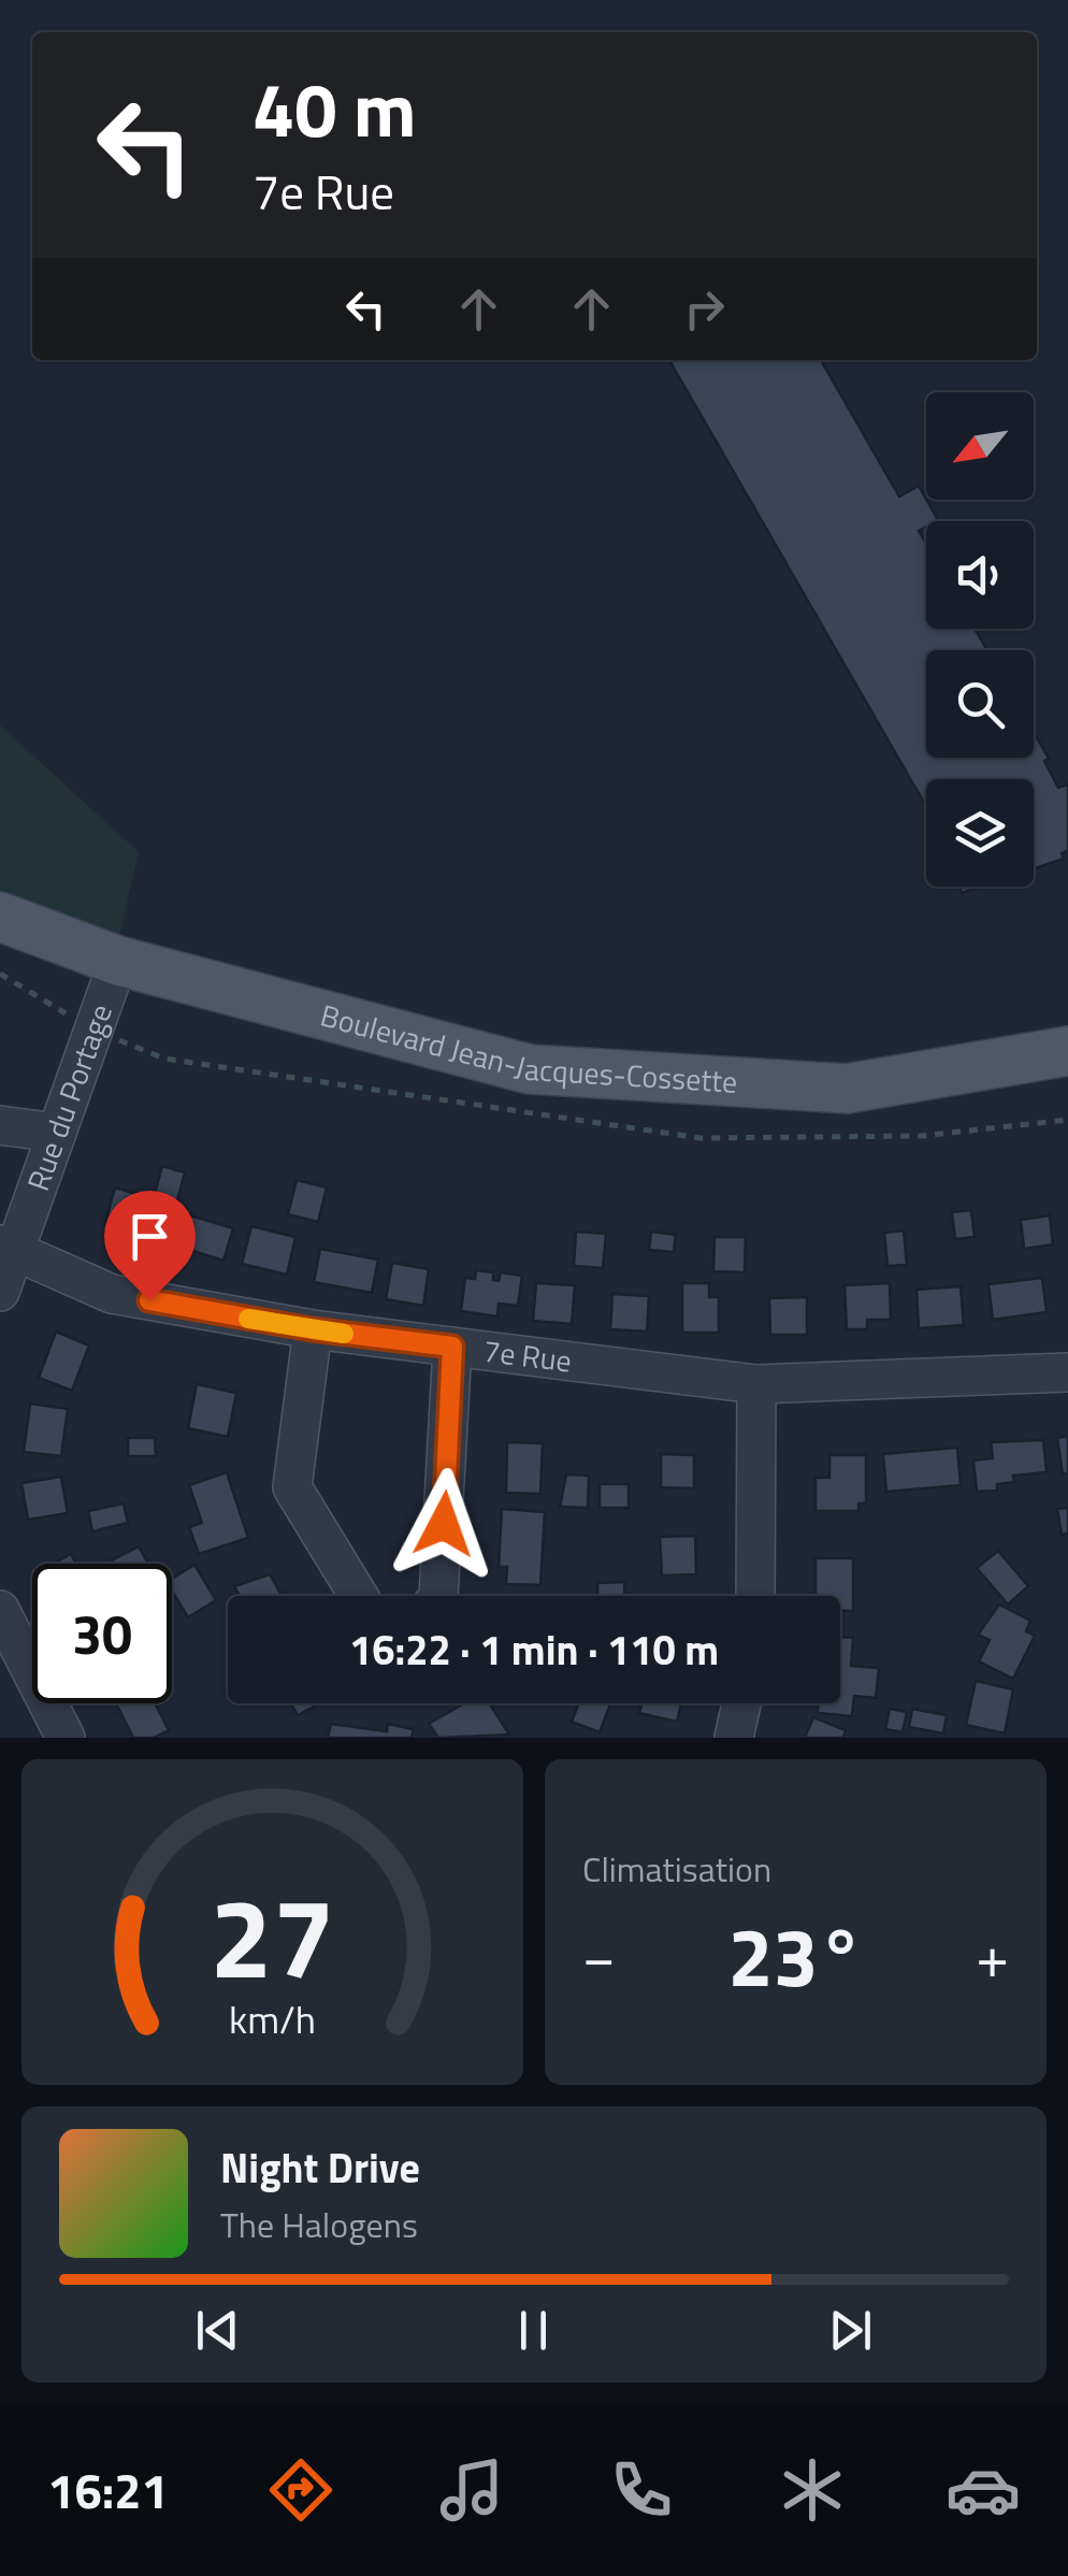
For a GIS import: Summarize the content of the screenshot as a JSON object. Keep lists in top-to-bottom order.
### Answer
{
  "streets": {
    "main road": ["Boulevard Jean-Jacques-Cossette"],
    "street": ["Rue du Portage", "7e Rue"]
  },
  "crossings": [
    ["Boulevard Jean-Jacques-Cossette", "Rue du Portage"],
    ["Rue du Portage", "7e Rue"]
  ],
  "north": "bottom left",
  "page": {
    "turn": ["40 m", "7e Rue"],
    "limit": "30",
    "trip": "16:22 · 1 min · 110 m",
    "tile": "Climatisation",
    "heat": ["−", "23°", "+"],
    "song": ["Night Drive", "The Halogens"],
    "tabs": "16:21",
    "gauge": ["27", "km/h"]
  }
}
